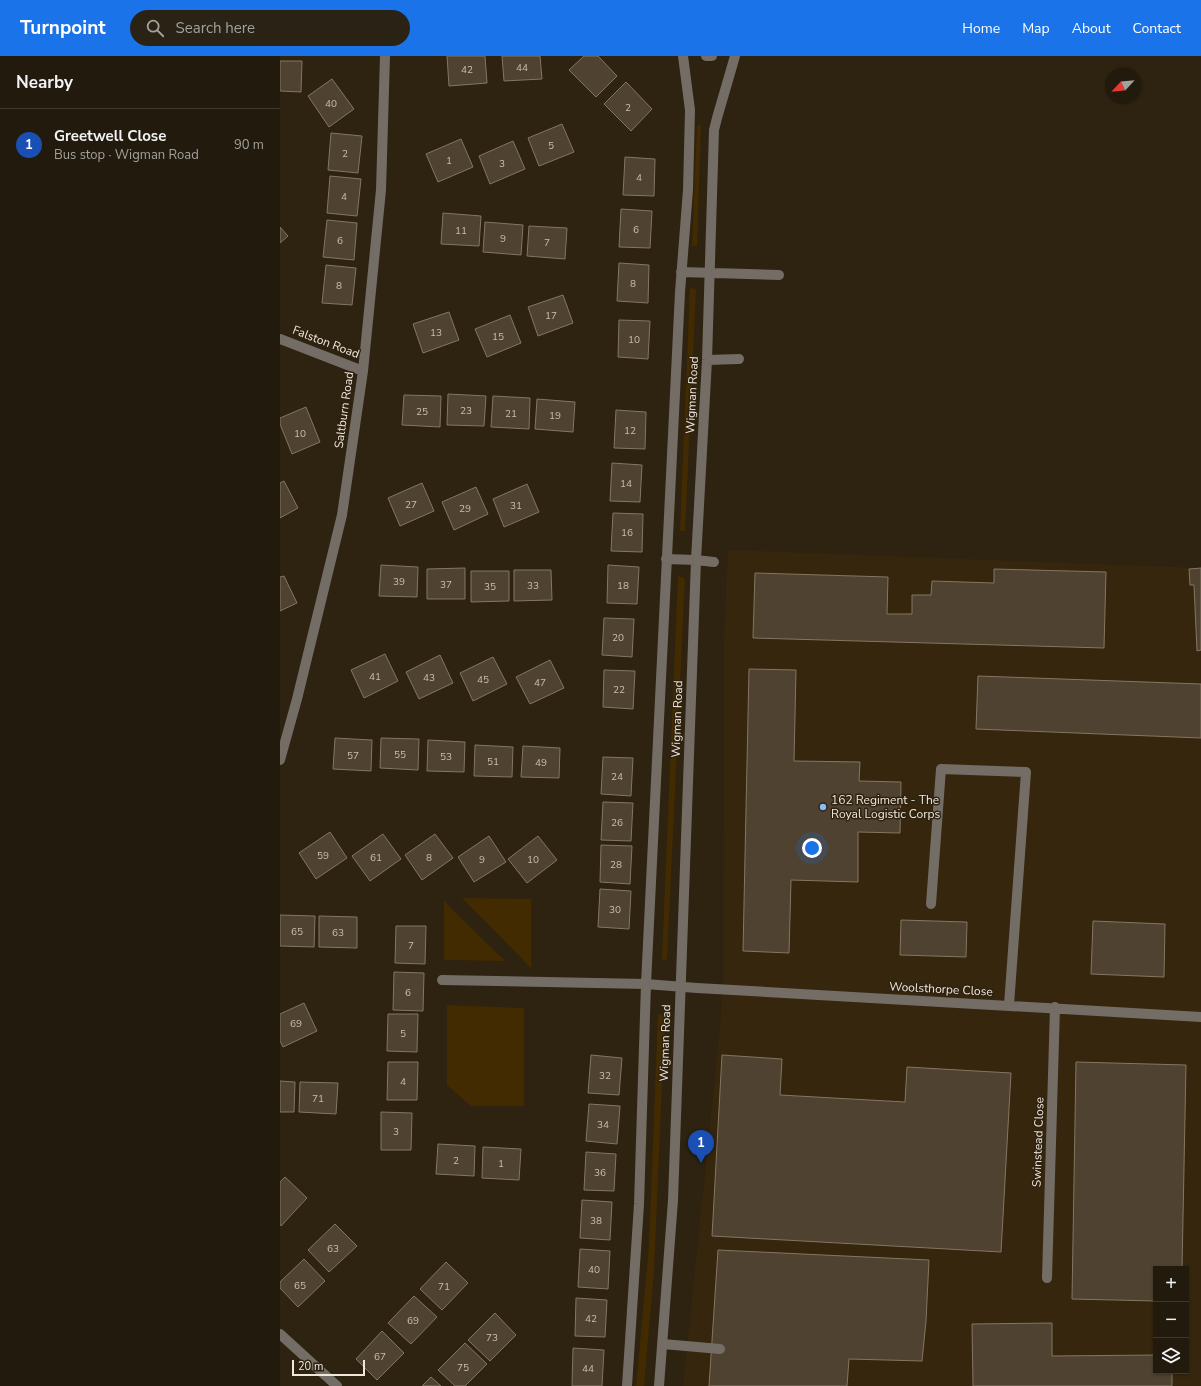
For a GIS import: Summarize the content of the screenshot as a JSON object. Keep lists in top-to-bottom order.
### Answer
{
  "streets": {
    "street": [
      "Falston Road",
      "Wigman Road",
      "Saltburn Road",
      "Woolsthorpe Close",
      "Swinstead Close"
    ]
  },
  "crossings": [
    ["Falston Road", "Saltburn Road"],
    ["Wigman Road", "Woolsthorpe Close"],
    ["Woolsthorpe Close", "Swinstead Close"]
  ],
  "places": ["162 Regiment - The Royal Logistic Corps"],
  "house_numbers": [
    "44",
    "42",
    "40",
    "2",
    "5",
    "2",
    "1",
    "3",
    "4",
    "4",
    "6",
    "11",
    "9",
    "6",
    "7",
    "8",
    "8",
    "17",
    "13",
    "15",
    "10",
    "23",
    "25",
    "21",
    "19",
    "12",
    "10",
    "14",
    "27",
    "31",
    "29",
    "16",
    "39",
    "37",
    "33",
    "18",
    "35",
    "20",
    "41",
    "43",
    "45",
    "47",
    "22",
    "55",
    "57",
    "53",
    "51",
    "49",
    "24",
    "26",
    "59",
    "61",
    "8",
    "9",
    "10",
    "28",
    "30",
    "65",
    "63",
    "7",
    "6",
    "69",
    "5",
    "32",
    "4",
    "71",
    "34",
    "3",
    "2",
    "1",
    "36",
    "38",
    "63",
    "40",
    "65",
    "71",
    "42",
    "69",
    "73",
    "67",
    "75",
    "44"
  ],
  "scale_bar": "20 m",
  "north": "bottom left",
  "page": {
    "header": "Turnpoint",
    "search": "Search here",
    "nav": [
      "Home",
      "Map",
      "About",
      "Contact"
    ],
    "heading": "Nearby",
    "list": [
      {
        "mark": "1",
        "name": "Greetwell Close",
        "note": "Bus stop · Wigman Road",
        "value": "90 m"
      }
    ],
    "pins": "1",
    "map_buttons": ["+", "−"],
    "scale": "20 m"
  }
}
